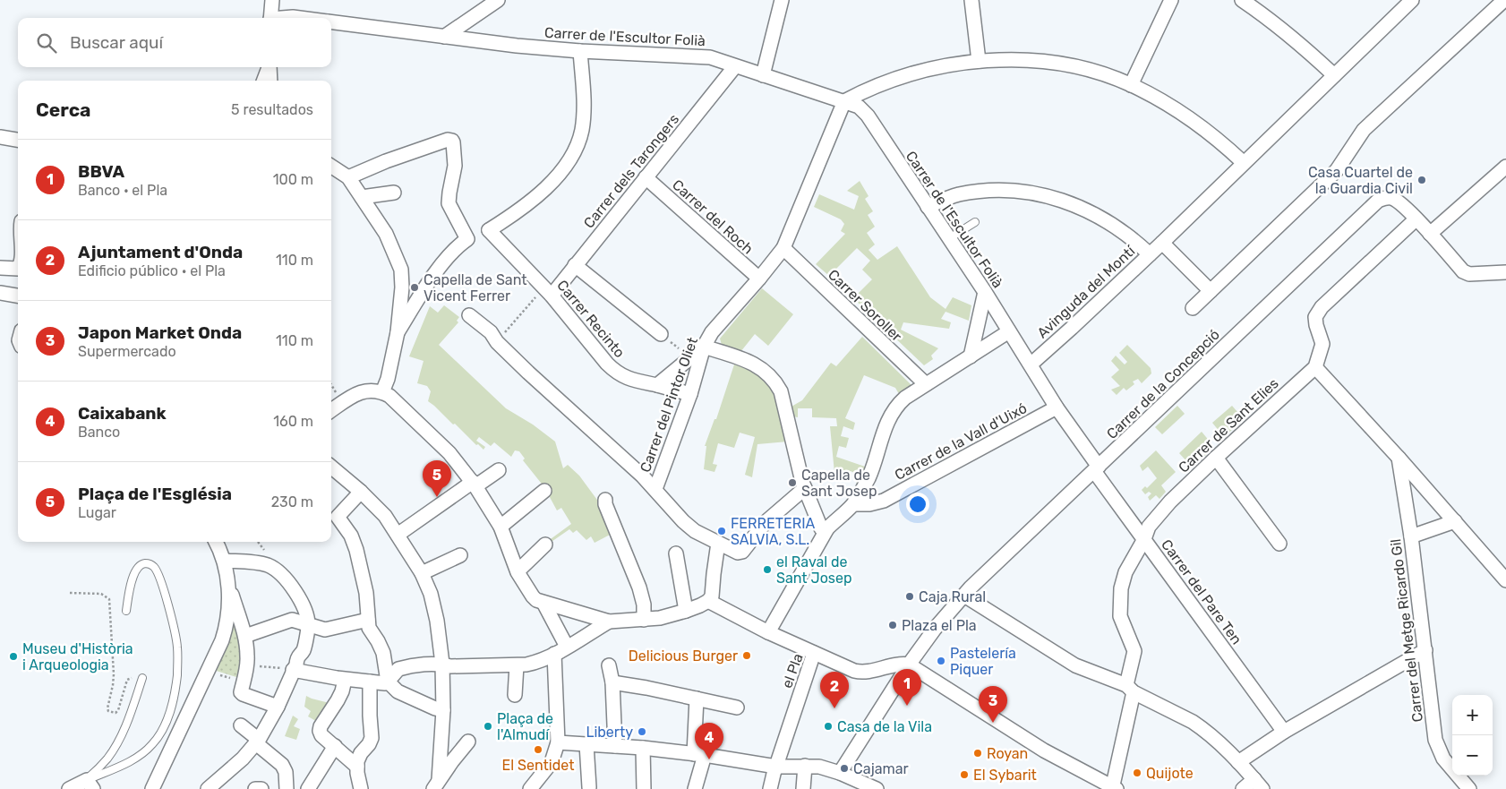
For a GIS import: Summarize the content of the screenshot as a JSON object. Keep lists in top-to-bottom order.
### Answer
{
  "streets": {
    "street": [
      "Carrer de l'Escultor Folià",
      "Carrer dels Tarongers",
      "Carrer del Roch",
      "Avinguda del Montí",
      "Carrer Soroller",
      "Carrer Recinto",
      "Carrer de la Concepció",
      "Carrer del Pintor Oliet",
      "Carrer de Sant Elies",
      "Carrer de la Vall d'Uixó",
      "Carrer del Pare Ten",
      "Carrer del Metge Ricardo Gil",
      "el Pla"
    ]
  },
  "crossings": [
    ["Carrer de l'Escultor Folià", "Carrer dels Tarongers"],
    ["Carrer de l'Escultor Folià", "Avinguda del Montí"],
    ["Carrer de l'Escultor Folià", "Carrer del Pintor Oliet"],
    ["Carrer de l'Escultor Folià", "Carrer de la Vall d'Uixó"],
    ["Carrer de l'Escultor Folià", "Carrer del Pare Ten"],
    ["Carrer dels Tarongers", "Carrer del Roch"],
    ["Carrer dels Tarongers", "Carrer Recinto"],
    ["Carrer del Roch", "Carrer del Pintor Oliet"],
    ["Carrer Soroller", "Carrer del Pintor Oliet"],
    ["Carrer Recinto", "Carrer del Pintor Oliet"],
    ["Carrer de la Concepció", "Carrer del Pare Ten"],
    ["Carrer de Sant Elies", "Carrer del Pare Ten"],
    ["Carrer de la Vall d'Uixó", "Carrer del Pare Ten"]
  ],
  "places": [
    "Casa Cuartel de la Guardia Civil",
    "Capella de Sant Vicent Ferrer",
    "Capella de Sant Josep",
    "FERRETERIA SALVIA, S.L.",
    "el Raval de Sant Josep",
    "Caja Rural",
    "Plaza el Pla",
    "Delicious Burger",
    "Museu d'Història i Arqueologia",
    "Pastelería Piquer",
    "Plaça de l'Almudí",
    "Casa de la Vila",
    "Liberty",
    "El Sentidet",
    "Royan",
    "Cajamar",
    "Quijote",
    "El Sybarit"
  ],
  "page": {
    "search": "Buscar aquí",
    "heading": ["Cerca", "5 resultados"],
    "list": [
      {
        "mark": "1",
        "name": "BBVA",
        "note": "Banco · el Pla",
        "value": "100 m"
      },
      {
        "mark": "2",
        "name": "Ajuntament d'Onda",
        "note": "Edificio público · el Pla",
        "value": "110 m"
      },
      {
        "mark": "3",
        "name": "Japon Market Onda",
        "note": "Supermercado",
        "value": "110 m"
      },
      {
        "mark": "4",
        "name": "Caixabank",
        "note": "Banco",
        "value": "160 m"
      },
      {
        "mark": "5",
        "name": "Plaça de l'Església",
        "note": "Lugar",
        "value": "230 m"
      }
    ],
    "pins": [
      "5",
      "1",
      "2",
      "3",
      "4"
    ],
    "map_buttons": ["+", "−"]
  }
}
